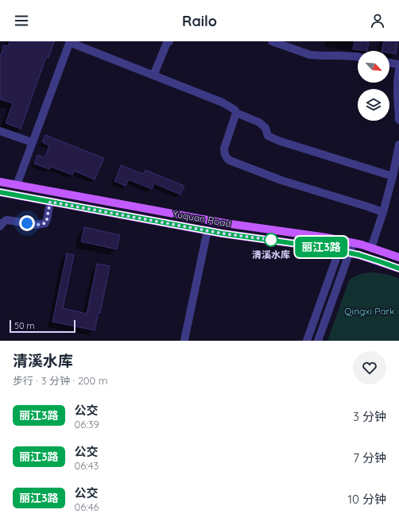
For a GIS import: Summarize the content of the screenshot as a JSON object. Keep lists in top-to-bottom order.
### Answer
{
  "streets": {
    "main road": ["Yuquan Road"]
  },
  "parks": ["Qingxi Park"],
  "places": ["清溪水库"],
  "lines": ["bus line 丽江3路"],
  "scale_bar": "50 m",
  "north": "bottom right",
  "page": {
    "header": "Railo",
    "on_map": "丽江3路",
    "scale": "50 m",
    "heading": ["清溪水库", "步行 · 3 分钟 · 200 m"],
    "list": [
      {
        "mark": "丽江3路",
        "name": "公交",
        "note": "06:39",
        "value": "3 分钟"
      },
      {
        "mark": "丽江3路",
        "name": "公交",
        "note": "06:43",
        "value": "7 分钟"
      },
      {
        "mark": "丽江3路",
        "name": "公交",
        "note": "06:46",
        "value": "10 分钟"
      }
    ]
  }
}
